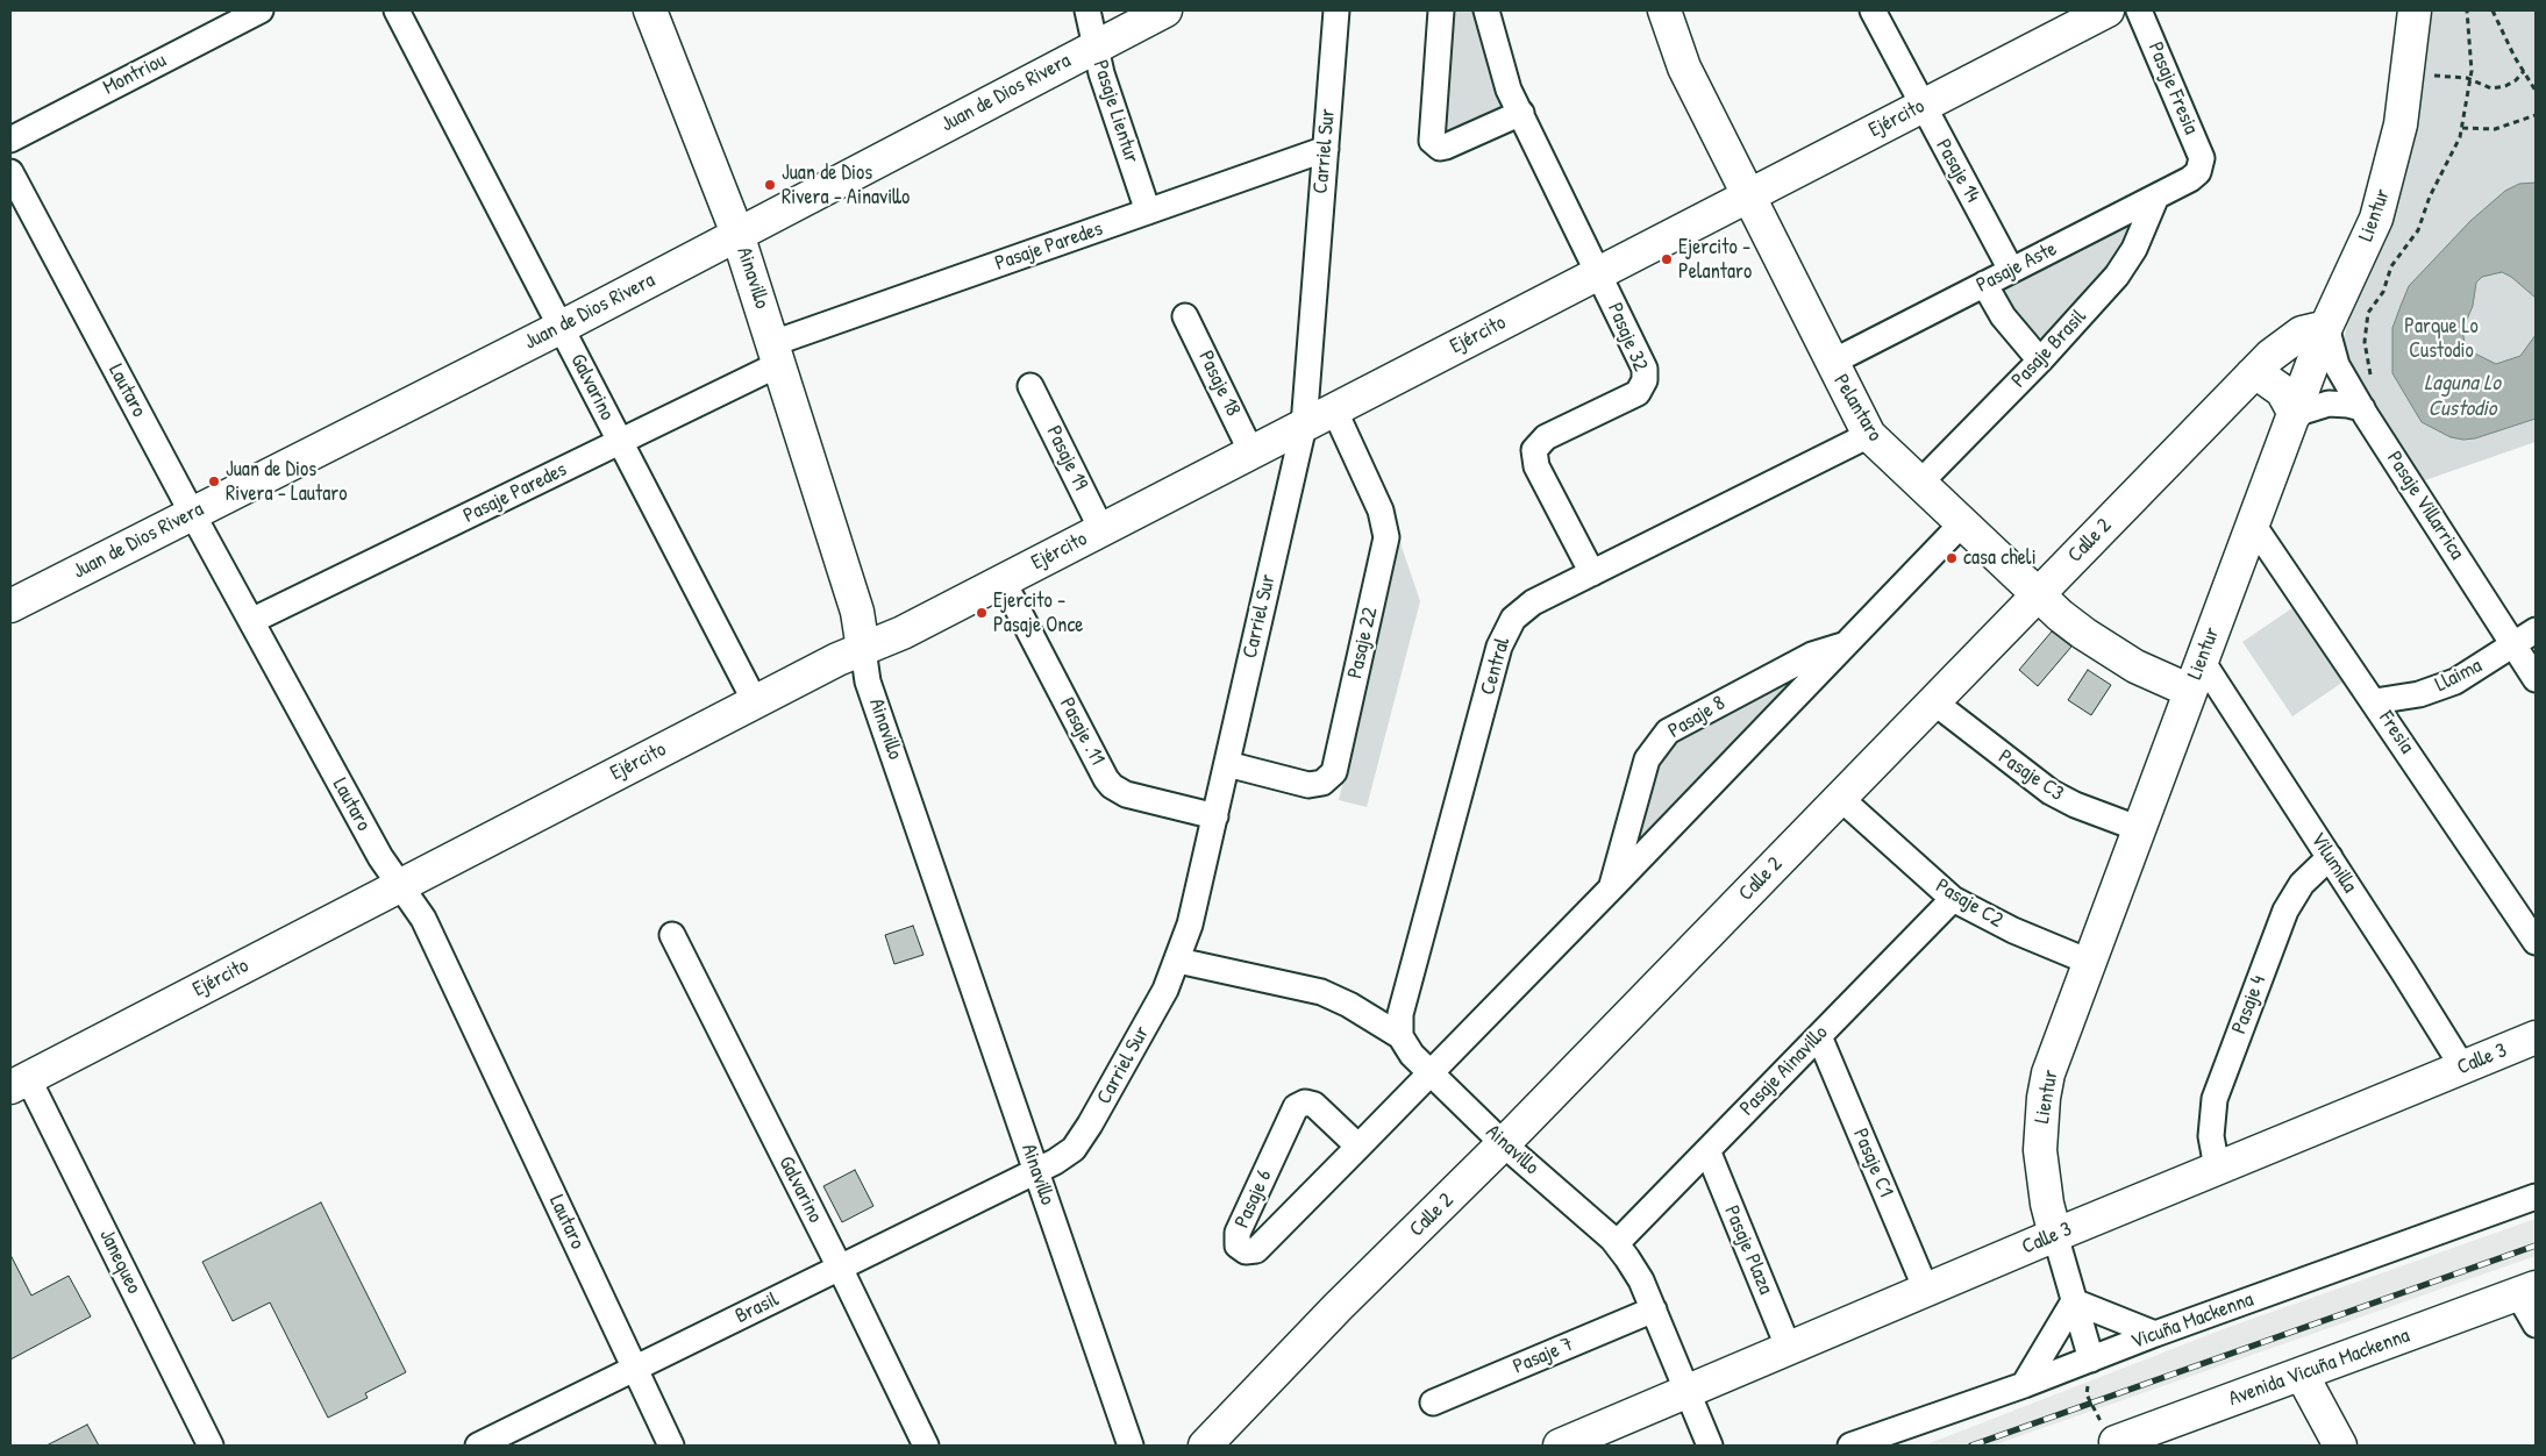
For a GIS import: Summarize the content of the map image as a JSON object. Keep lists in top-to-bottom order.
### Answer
{
  "streets": {
    "street": [
      "Montriou",
      "Pasaje Fresia",
      "Juan de Dios Rivera",
      "Pasaje Lientur",
      "Ejército",
      "Carriel Sur",
      "Pasaje 14",
      "Lientur",
      "Pasaje Paredes",
      "Pasaje Aste",
      "Ainavillo",
      "Pasaje 32",
      "Pasaje Brasil",
      "Pasaje 18",
      "Galvarino",
      "Lautaro",
      "Pelantaro",
      "Pasaje 19",
      "Pasaje Villarrica",
      "Calle 2",
      "Pasaje 22",
      "Central",
      "Llaima",
      "Pasaje 8",
      "Pasaje .11",
      "Fresia",
      "Pasaje C3",
      "Vilumilla",
      "Pasaje C2",
      "Pasaje 4",
      "Calle 3",
      "Pasaje Ainavillo",
      "Pasaje C1",
      "Pasaje 6",
      "Pasaje Plaza",
      "Janequeo",
      "Brasil",
      "Vicuña Mackenna",
      "Pasaje 7",
      "Avenida Vicuña Mackenna"
    ]
  },
  "crossings": [
    ["Pasaje Fresia", "Pasaje Aste"],
    ["Juan de Dios Rivera", "Pasaje Lientur"],
    ["Juan de Dios Rivera", "Ainavillo"],
    ["Juan de Dios Rivera", "Galvarino"],
    ["Juan de Dios Rivera", "Lautaro"],
    ["Pasaje Lientur", "Pasaje Paredes"],
    ["Ejército", "Carriel Sur"],
    ["Ejército", "Pasaje 14"],
    ["Ejército", "Ainavillo"],
    ["Ejército", "Pasaje 32"],
    ["Ejército", "Pasaje 18"],
    ["Ejército", "Galvarino"],
    ["Ejército", "Lautaro"],
    ["Ejército", "Pelantaro"],
    ["Ejército", "Pasaje 19"],
    ["Ejército", "Pasaje 22"],
    ["Ejército", "Pasaje .11"],
    ["Ejército", "Janequeo"],
    ["Carriel Sur", "Pasaje Paredes"],
    ["Carriel Sur", "Ainavillo"],
    ["Carriel Sur", "Pasaje 22"],
    ["Carriel Sur", "Pasaje .11"],
    ["Carriel Sur", "Brasil"],
    ["Pasaje 14", "Pasaje Aste"],
    ["Lientur", "Pelantaro"],
    ["Lientur", "Pasaje Villarrica"],
    ["Lientur", "Calle 2"],
    ["Lientur", "Fresia"],
    ["Lientur", "Pasaje C3"],
    ["Lientur", "Vilumilla"],
    ["Lientur", "Pasaje C2"],
    ["Lientur", "Calle 3"],
    ["Lientur", "Vicuña Mackenna"],
    ["Pasaje Paredes", "Ainavillo"],
    ["Pasaje Paredes", "Galvarino"],
    ["Pasaje Paredes", "Lautaro"],
    ["Pasaje Aste", "Pasaje Brasil"],
    ["Pasaje Aste", "Pelantaro"],
    ["Ainavillo", "Calle 2"],
    ["Ainavillo", "Central"],
    ["Ainavillo", "Pasaje 8"],
    ["Ainavillo", "Calle 3"],
    ["Ainavillo", "Pasaje Ainavillo"],
    ["Ainavillo", "Pasaje 6"],
    ["Ainavillo", "Brasil"],
    ["Ainavillo", "Pasaje 7"],
    ["Pasaje 32", "Central"],
    ["Pasaje Brasil", "Pelantaro"],
    ["Galvarino", "Brasil"],
    ["Lautaro", "Brasil"],
    ["Pelantaro", "Calle 2"],
    ["Pelantaro", "Central"],
    ["Pelantaro", "Pasaje 8"],
    ["Pasaje Villarrica", "Calle 2"],
    ["Pasaje Villarrica", "Llaima"],
    ["Calle 2", "Pasaje C3"],
    ["Calle 2", "Pasaje C2"],
    ["Llaima", "Fresia"],
    ["Pasaje 8", "Pasaje 6"],
    ["Vilumilla", "Pasaje 4"],
    ["Vilumilla", "Calle 3"],
    ["Pasaje C2", "Pasaje Ainavillo"],
    ["Pasaje 4", "Calle 3"],
    ["Calle 3", "Pasaje C1"],
    ["Calle 3", "Pasaje Plaza"],
    ["Pasaje Ainavillo", "Pasaje C1"],
    ["Pasaje Ainavillo", "Pasaje Plaza"]
  ],
  "water": ["Laguna Lo Custodio"],
  "parks": ["Parque Lo Custodio"],
  "places": [
    "Juan de Dios Rivera - Ainavillo",
    "Ejercito - Pelantaro",
    "Juan de Dios Rivera - Lautaro",
    "casa cheli",
    "Ejercito - Pasaje Once"
  ]
}
